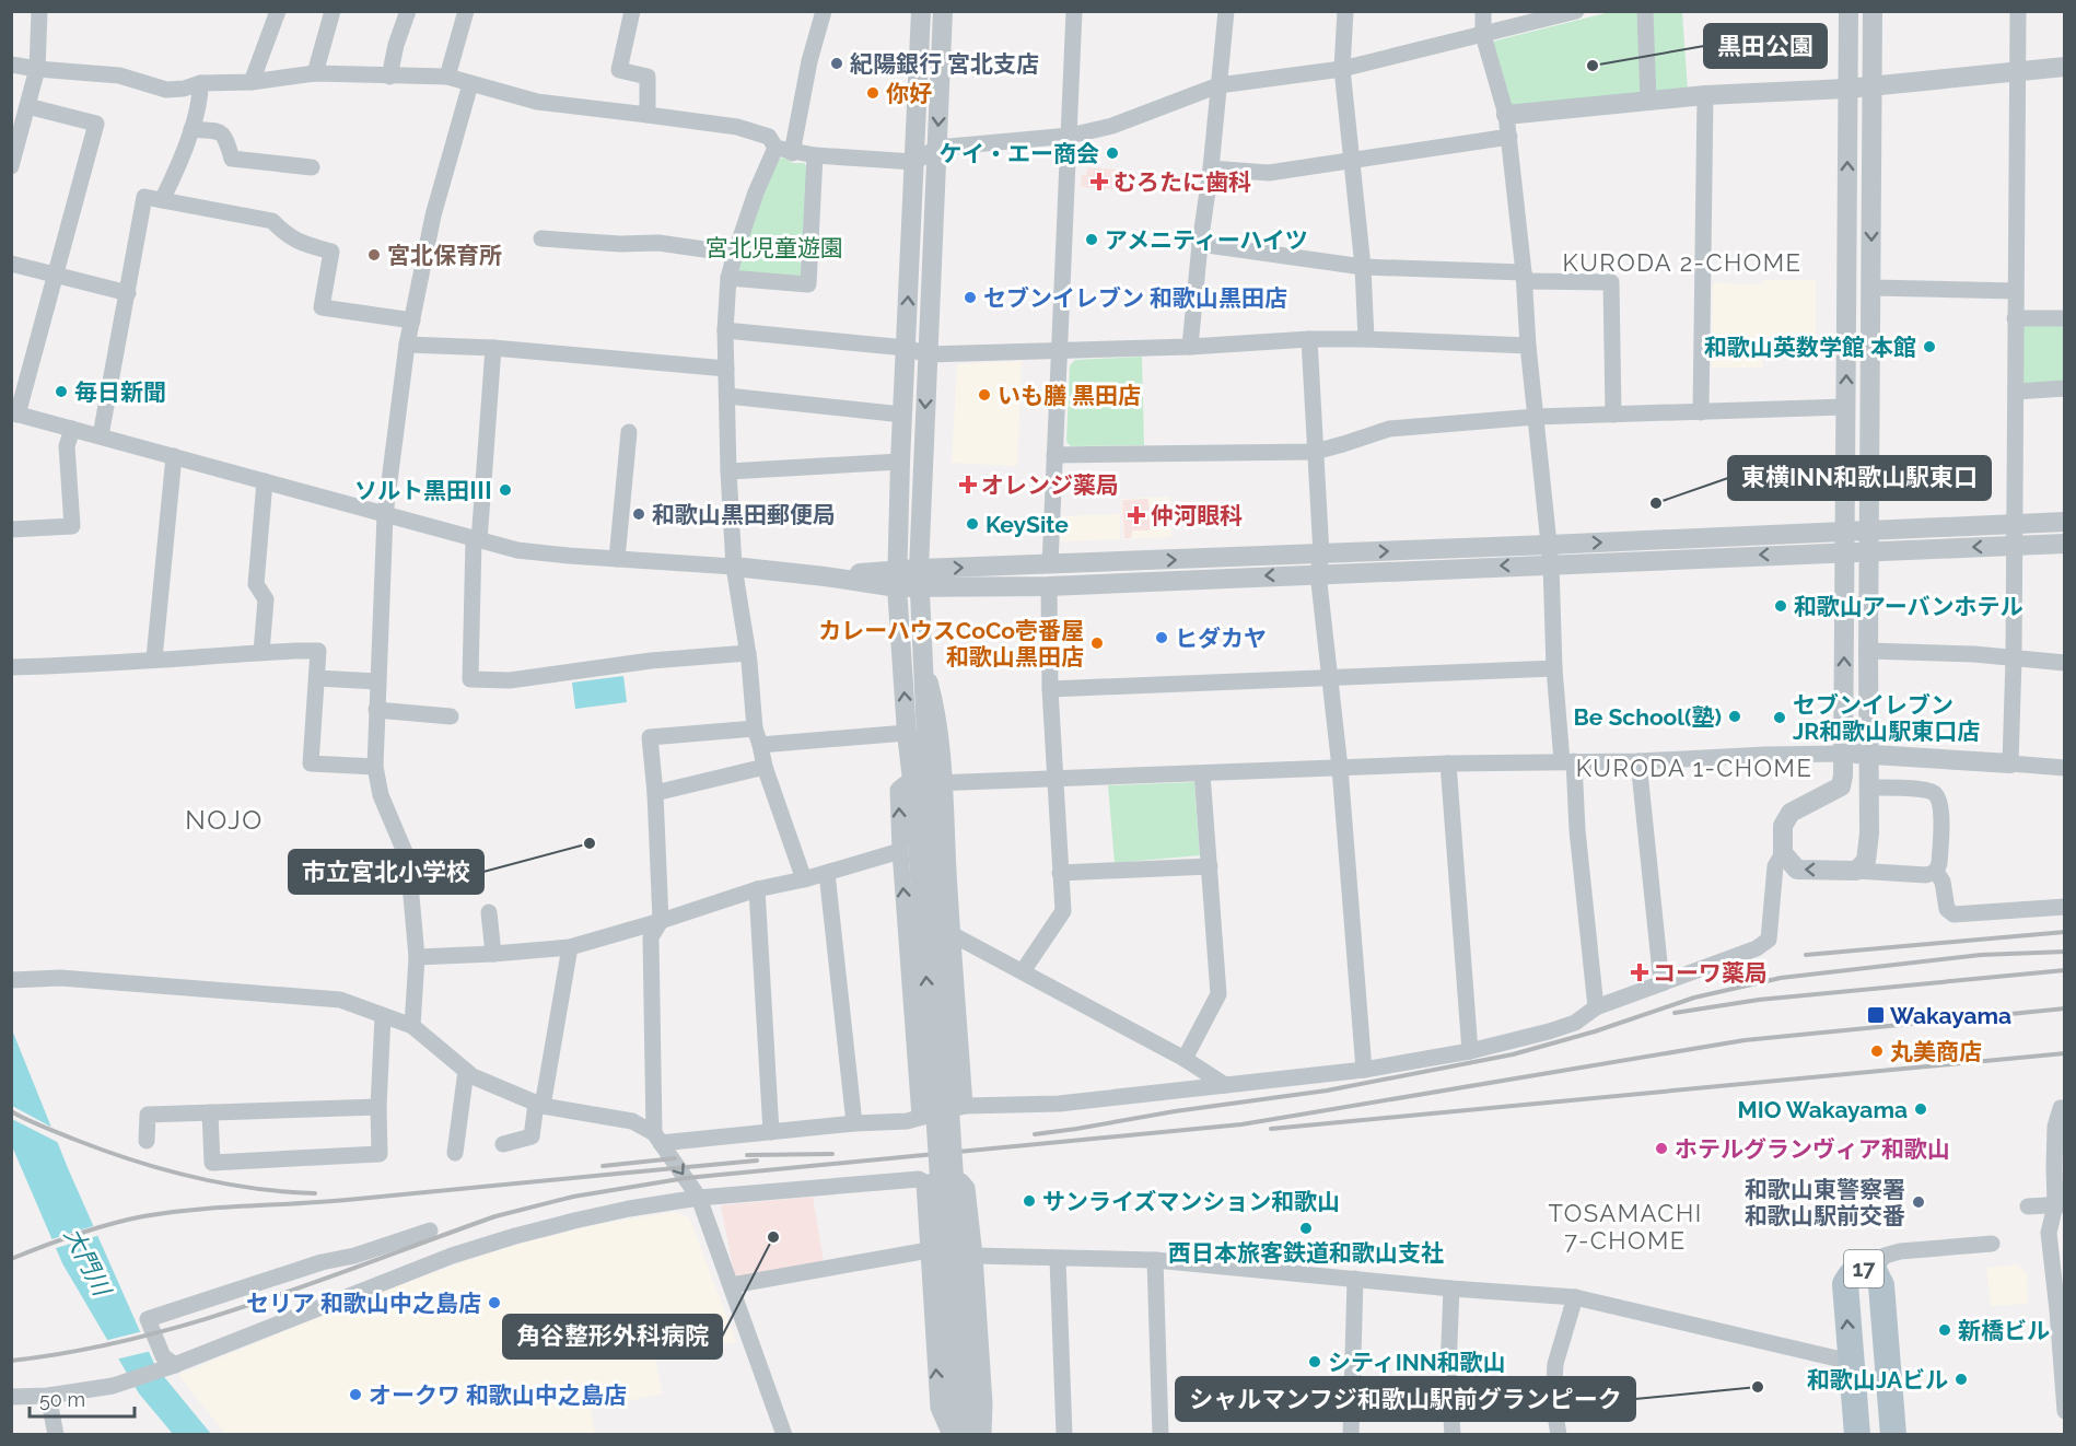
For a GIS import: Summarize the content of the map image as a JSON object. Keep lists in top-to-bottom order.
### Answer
{
  "streets": {
    "main road": ["17"]
  },
  "districts": [
    "KURODA 2-CHOME",
    "KURODA 1-CHOME",
    "NOJO",
    "TOSAMACHI 7-CHOME"
  ],
  "water": ["大門川"],
  "parks": ["宮北児童遊園"],
  "places": {
    "other": [
      "紀陽銀行 宮北支店",
      "黒田公園",
      "你好",
      "ケイ・エー商会",
      "アメニティーハイツ",
      "宮北保育所",
      "セブンイレブン 和歌山黒田店",
      "和歌山英数学館 本館",
      "毎日新聞",
      "いも膳 黒田店",
      "ソルト黒田Ⅲ",
      "東横INN和歌山駅東口",
      "和歌山黒田郵便局",
      "KeySite",
      "和歌山アーバンホテル",
      "ヒダカヤ",
      "カレーハウスCoCo壱番屋 和歌山黒田店",
      "Be School(塾)",
      "セブンイレブン JR和歌山駅東口店",
      "市立宮北小学校",
      "丸美商店",
      "MIO Wakayama",
      "ホテルグランヴィア和歌山",
      "サンライズマンション和歌山",
      "和歌山東警察署 和歌山駅前交番",
      "西日本旅客鉄道和歌山支社",
      "角谷整形外科病院",
      "セリア 和歌山中之島店",
      "新橋ビル",
      "シティINN和歌山",
      "和歌山JAビル",
      "シャルマンフジ和歌山駅前グランピーク",
      "オークワ 和歌山中之島店"
    ],
    "health": [
      "むろたに歯科",
      "オレンジ薬局",
      "仲河眼科",
      "コーワ薬局"
    ],
    "transit": ["Wakayama"]
  },
  "scale_bar": "50 m"
}
